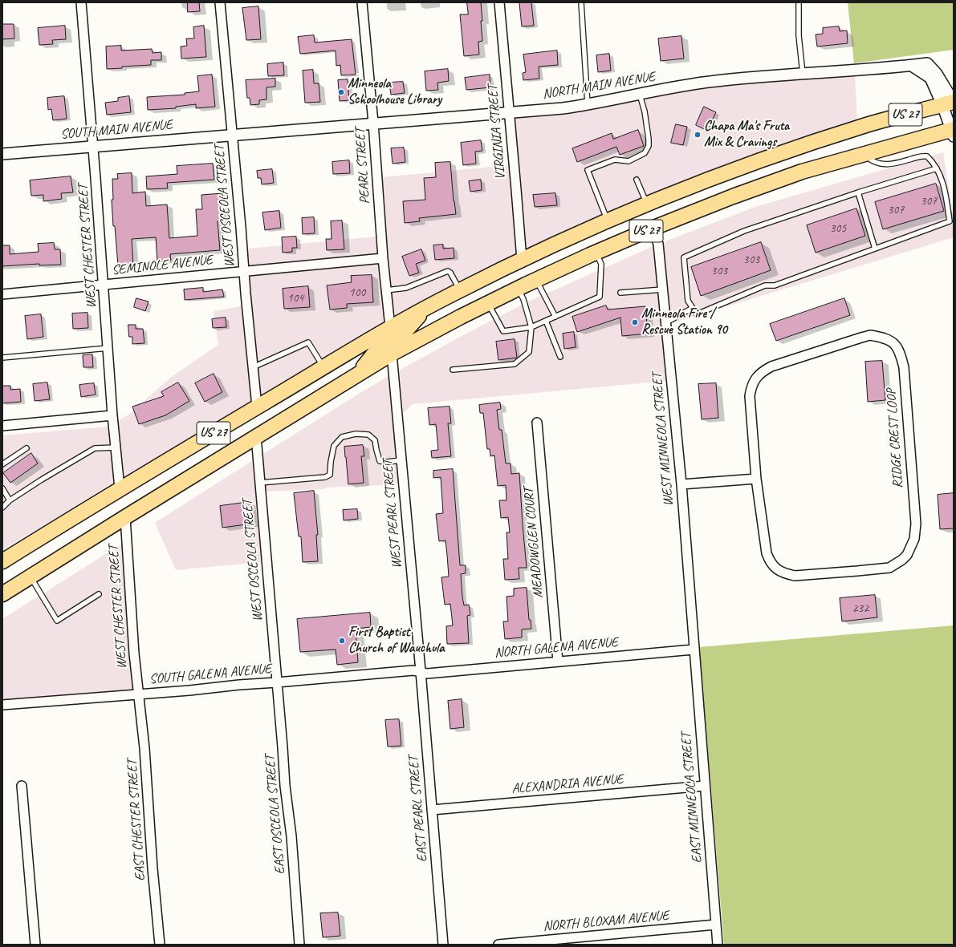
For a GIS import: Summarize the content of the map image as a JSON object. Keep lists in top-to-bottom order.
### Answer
{
  "streets": {
    "highway": ["US 27"],
    "street": [
      "NORTH MAIN AVENUE",
      "SOUTH MAIN AVENUE",
      "VIRGINIA STREET",
      "PEARL STREET",
      "WEST OSCEOLA STREET",
      "WEST CHESTER STREET",
      "SEMINOLE AVENUE",
      "RIDGE CREST LOOP",
      "WEST MINNEOLA STREET",
      "WEST PEARL STREET",
      "MEADOWGLEN COURT",
      "NORTH GALENA AVENUE",
      "SOUTH GALENA AVENUE",
      "ALEXANDRIA AVENUE",
      "EAST MINNEOLA STREET",
      "EAST PEARL STREET",
      "EAST OSCEOLA STREET",
      "EAST CHESTER STREET",
      "NORTH BLOXAM AVENUE"
    ]
  },
  "crossings": [
    ["NORTH MAIN AVENUE", "US 27"],
    ["NORTH MAIN AVENUE", "SOUTH MAIN AVENUE"],
    ["NORTH MAIN AVENUE", "VIRGINIA STREET"],
    ["NORTH MAIN AVENUE", "PEARL STREET"],
    ["NORTH MAIN AVENUE", "WEST OSCEOLA STREET"],
    ["US 27", "VIRGINIA STREET"],
    ["US 27", "PEARL STREET"],
    ["US 27", "WEST OSCEOLA STREET"],
    ["US 27", "WEST CHESTER STREET"],
    ["US 27", "WEST MINNEOLA STREET"],
    ["US 27", "WEST PEARL STREET"],
    ["SOUTH MAIN AVENUE", "WEST OSCEOLA STREET"],
    ["SOUTH MAIN AVENUE", "WEST CHESTER STREET"],
    ["PEARL STREET", "SEMINOLE AVENUE"],
    ["WEST OSCEOLA STREET", "SEMINOLE AVENUE"],
    ["WEST OSCEOLA STREET", "SOUTH GALENA AVENUE"],
    ["WEST OSCEOLA STREET", "EAST OSCEOLA STREET"],
    ["WEST CHESTER STREET", "SEMINOLE AVENUE"],
    ["WEST CHESTER STREET", "SOUTH GALENA AVENUE"],
    ["WEST CHESTER STREET", "EAST CHESTER STREET"],
    ["WEST MINNEOLA STREET", "NORTH GALENA AVENUE"],
    ["WEST MINNEOLA STREET", "EAST MINNEOLA STREET"],
    ["WEST PEARL STREET", "NORTH GALENA AVENUE"],
    ["WEST PEARL STREET", "SOUTH GALENA AVENUE"],
    ["WEST PEARL STREET", "EAST PEARL STREET"],
    ["MEADOWGLEN COURT", "NORTH GALENA AVENUE"],
    ["NORTH GALENA AVENUE", "SOUTH GALENA AVENUE"],
    ["NORTH GALENA AVENUE", "EAST MINNEOLA STREET"],
    ["NORTH GALENA AVENUE", "EAST PEARL STREET"],
    ["SOUTH GALENA AVENUE", "EAST PEARL STREET"],
    ["SOUTH GALENA AVENUE", "EAST OSCEOLA STREET"],
    ["SOUTH GALENA AVENUE", "EAST CHESTER STREET"],
    ["ALEXANDRIA AVENUE", "EAST MINNEOLA STREET"],
    ["ALEXANDRIA AVENUE", "EAST PEARL STREET"],
    ["EAST MINNEOLA STREET", "NORTH BLOXAM AVENUE"]
  ],
  "places": [
    "Minneola Schoolhouse Library",
    "Chapa Ma's Fruta Mix & Cravings",
    "Minneola Fire / Rescue Station 90",
    "First Baptist Church of Wauchula"
  ],
  "house_numbers": [
    "307",
    "307",
    "305",
    "303",
    "303",
    "100",
    "104",
    "232"
  ]
}
